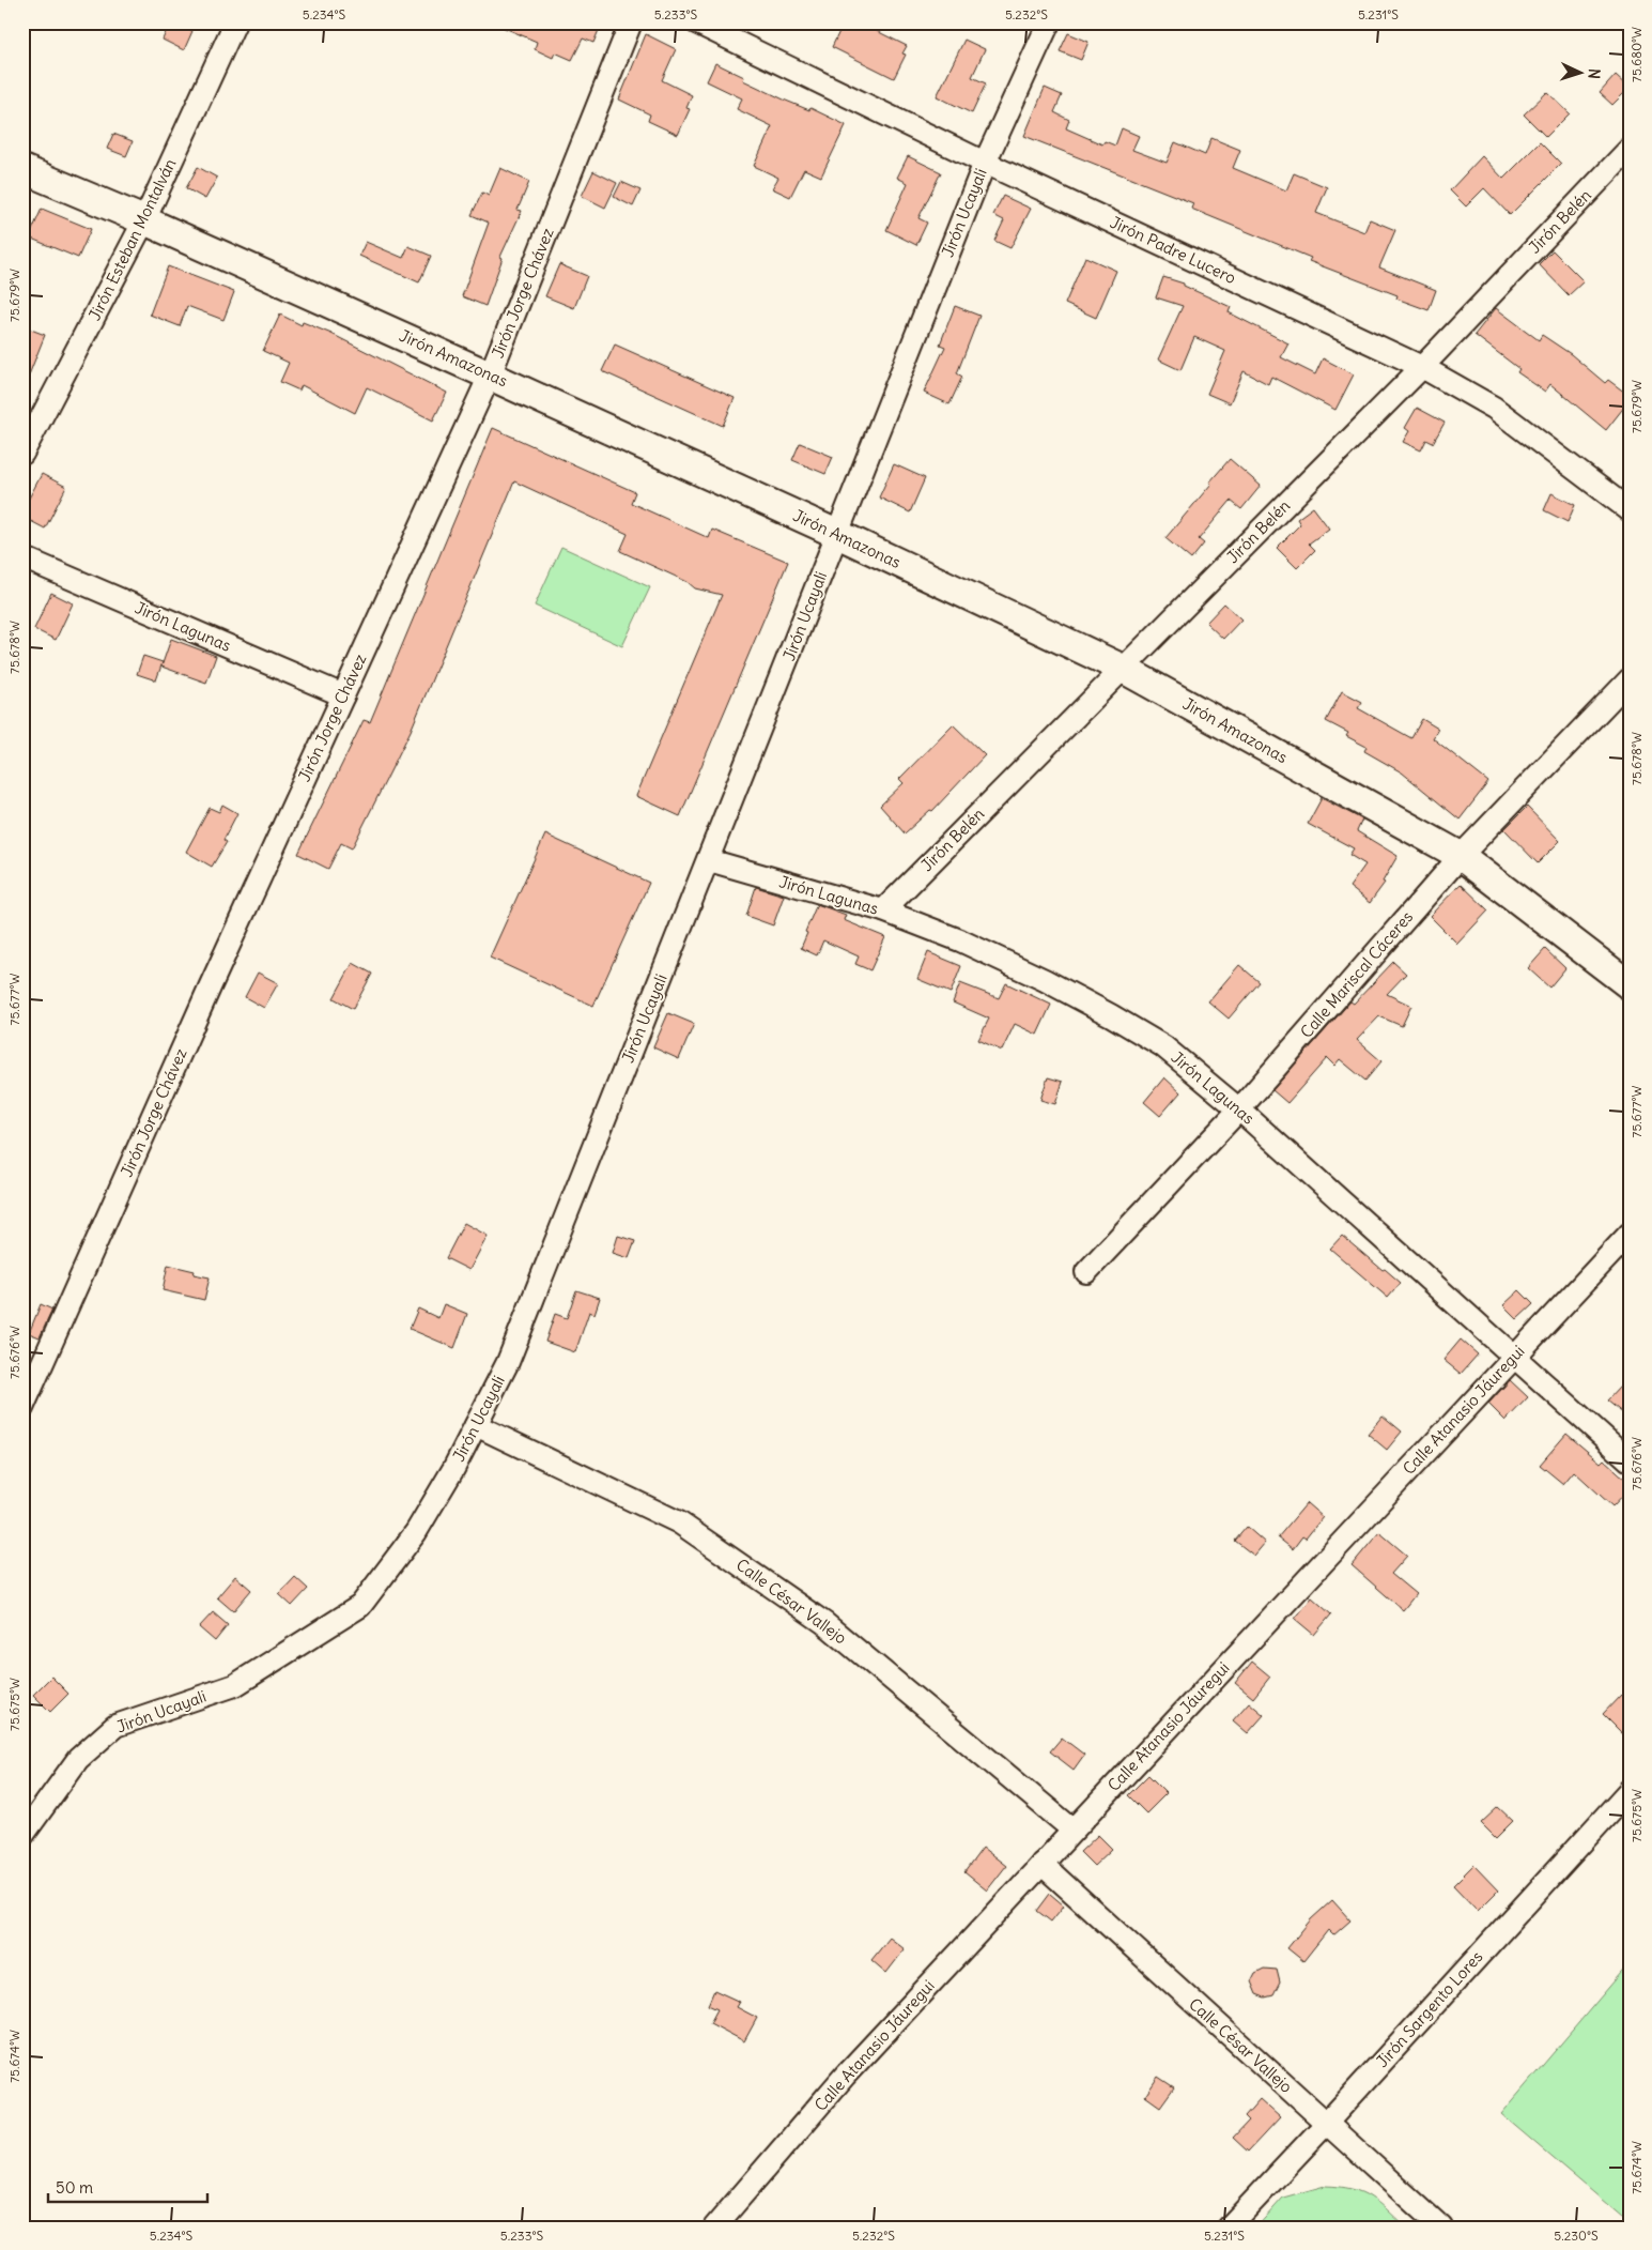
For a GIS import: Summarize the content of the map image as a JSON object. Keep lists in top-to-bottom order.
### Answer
{
  "streets": {
    "street": [
      "Jirón Ucayali",
      "Jirón Belén",
      "Jirón Esteban Montalván",
      "Jirón Padre Lucero",
      "Jirón Jorge Chávez",
      "Jirón Amazonas",
      "Jirón Lagunas",
      "Calle Mariscal Cáceres",
      "Calle Atanasio Jáuregui",
      "Calle César Vallejo",
      "Jirón Sargento Lores"
    ]
  },
  "crossings": [
    ["Jirón Ucayali", "Jirón Padre Lucero"],
    ["Jirón Ucayali", "Jirón Amazonas"],
    ["Jirón Ucayali", "Jirón Lagunas"],
    ["Jirón Ucayali", "Calle César Vallejo"],
    ["Jirón Belén", "Jirón Padre Lucero"],
    ["Jirón Belén", "Jirón Amazonas"],
    ["Jirón Belén", "Jirón Lagunas"],
    ["Jirón Esteban Montalván", "Jirón Amazonas"],
    ["Jirón Jorge Chávez", "Jirón Amazonas"],
    ["Jirón Jorge Chávez", "Jirón Lagunas"],
    ["Jirón Amazonas", "Calle Mariscal Cáceres"],
    ["Jirón Lagunas", "Calle Mariscal Cáceres"],
    ["Jirón Lagunas", "Calle Atanasio Jáuregui"],
    ["Calle Atanasio Jáuregui", "Calle César Vallejo"],
    ["Calle César Vallejo", "Jirón Sargento Lores"]
  ],
  "scale_bar": "50 m",
  "north": "right",
  "coordinates": [
    "5.234°S",
    "5.233°S",
    "5.232°S",
    "5.231°S",
    "75.680°W",
    "75.679°W",
    "75.678°W",
    "75.677°W",
    "75.676°W",
    "75.675°W",
    "75.674°W",
    "5.230°S"
  ]
}
